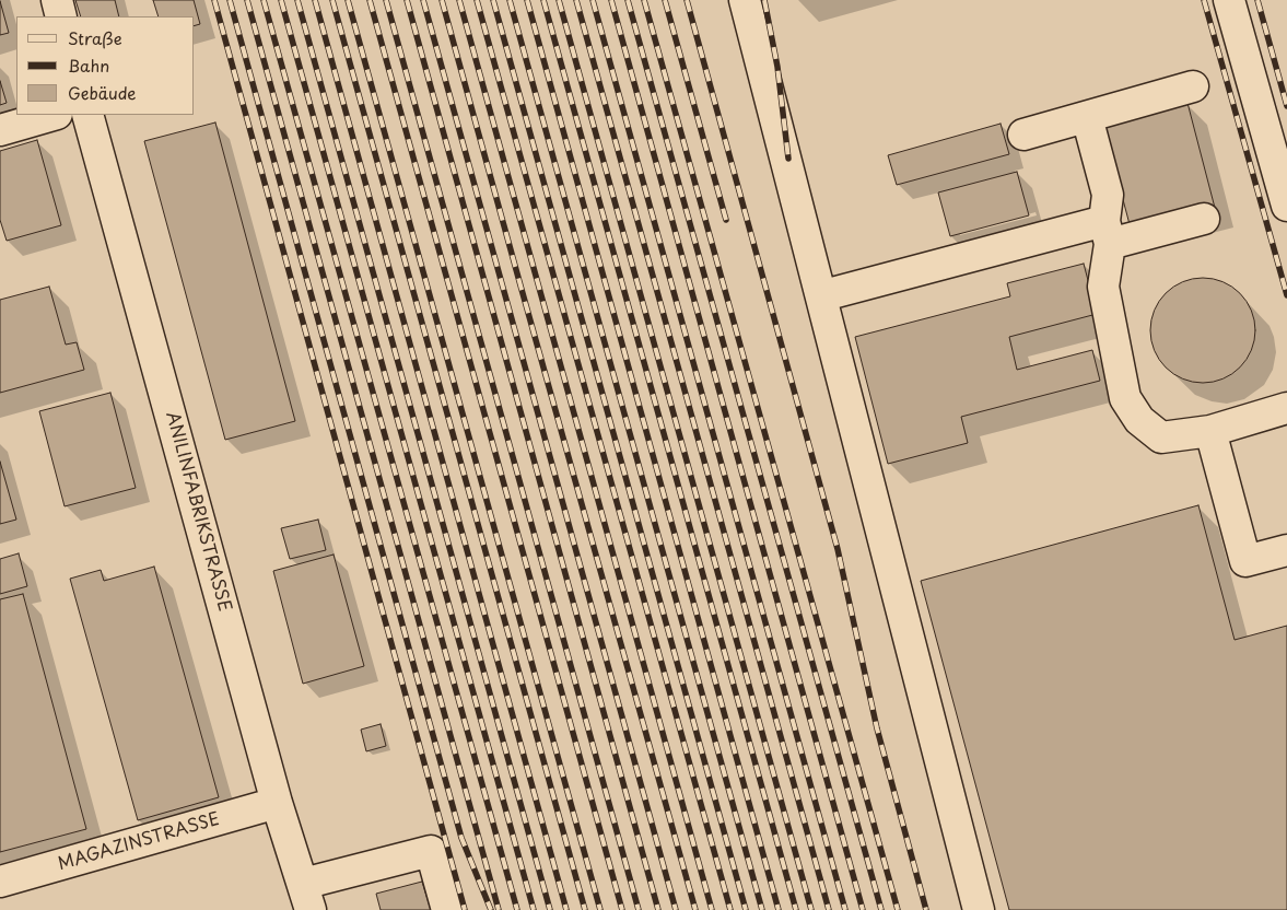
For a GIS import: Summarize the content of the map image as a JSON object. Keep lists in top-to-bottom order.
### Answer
{
  "streets": {
    "street": ["ANILINFABRIKSTRASSE", "MAGAZINSTRASSE"]
  },
  "crossings": [
    ["ANILINFABRIKSTRASSE", "MAGAZINSTRASSE"]
  ],
  "legend": ["Straße", "Bahn", "Gebäude"]
}
